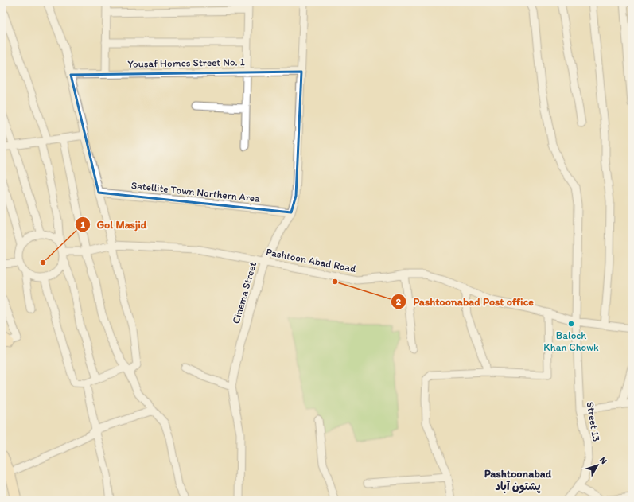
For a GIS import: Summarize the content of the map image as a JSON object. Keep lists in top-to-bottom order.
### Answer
{
  "streets": {
    "street": [
      "Yousaf Homes Street No. 1",
      "Satellite Town Northern Area",
      "Pashtoon Abad Road",
      "Cinema Street",
      "Street 13"
    ]
  },
  "crossings": [
    ["Yousaf Homes Street No. 1", "Cinema Street"],
    ["Satellite Town Northern Area", "Cinema Street"],
    ["Pashtoon Abad Road", "Cinema Street"],
    ["Pashtoon Abad Road", "Street 13"]
  ],
  "districts": ["Pashtoonabad پشتون آباد"],
  "places": ["Gol Masjid", "Pashtoonabad Post office", "Baloch Khan Chowk"],
  "north": "top right"
}
